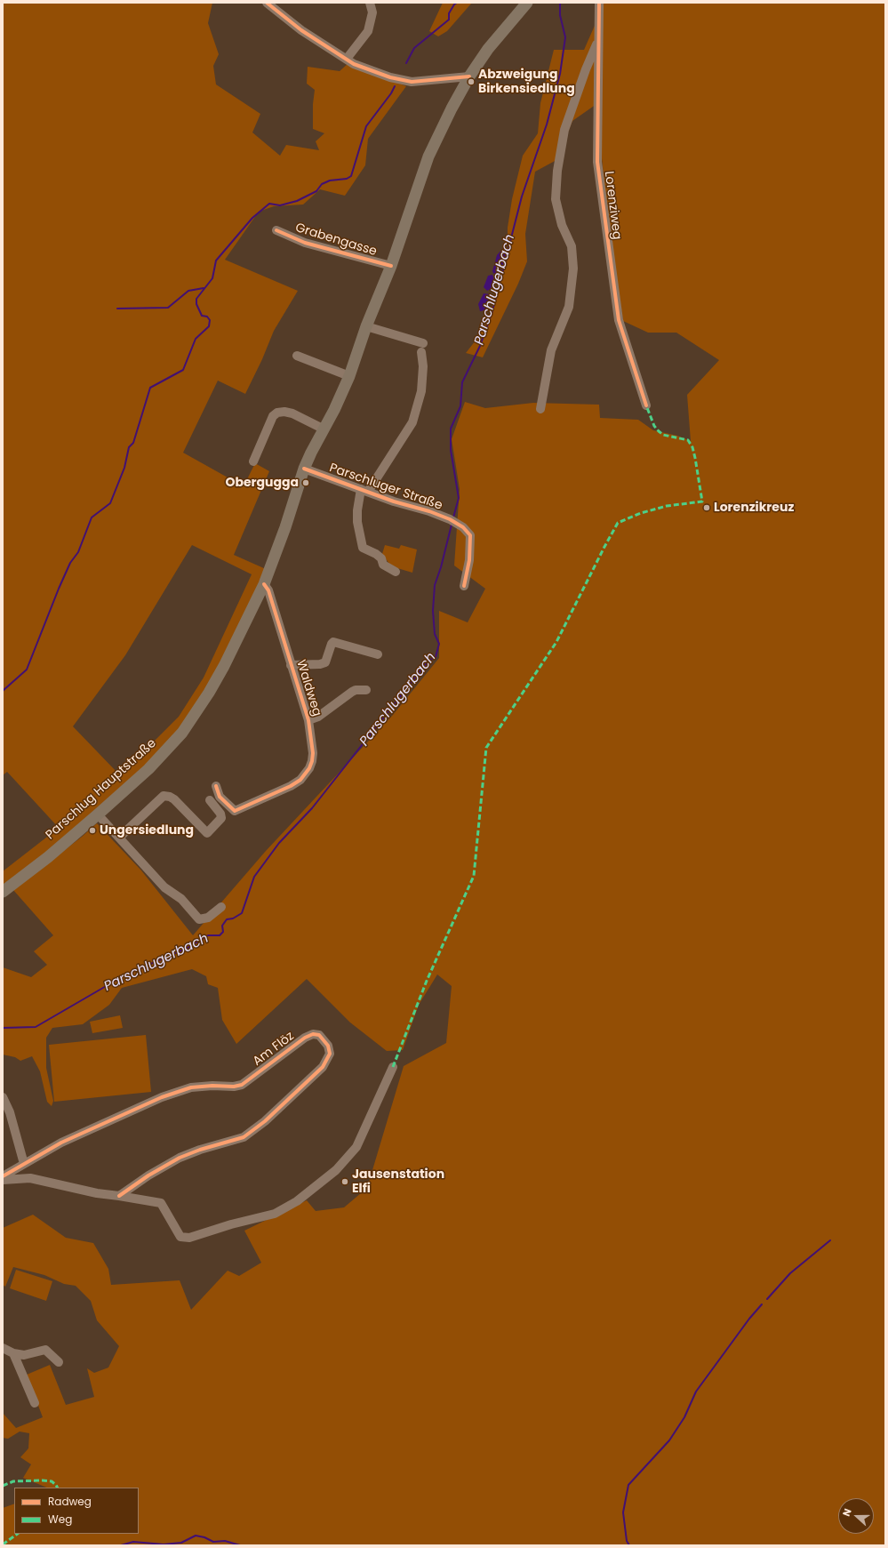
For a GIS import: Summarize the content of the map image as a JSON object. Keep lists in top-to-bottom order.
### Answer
{
  "streets": {
    "main road": ["Parschlug Hauptstraße"],
    "street": [
      "Lorenziweg",
      "Grabengasse",
      "Parschluger Straße",
      "Waldweg",
      "Am Flöz"
    ]
  },
  "crossings": [
    ["Parschluger Straße", "Parschlug Hauptstraße"],
    ["Waldweg", "Parschlug Hauptstraße"]
  ],
  "water": ["Parschlugerbach"],
  "places": [
    "Abzweigung Birkensiedlung",
    "Obergugga",
    "Lorenzikreuz",
    "Ungersiedlung",
    "Jausenstation Elfi"
  ],
  "legend": ["Radweg", "Weg"],
  "north": "left"
}
